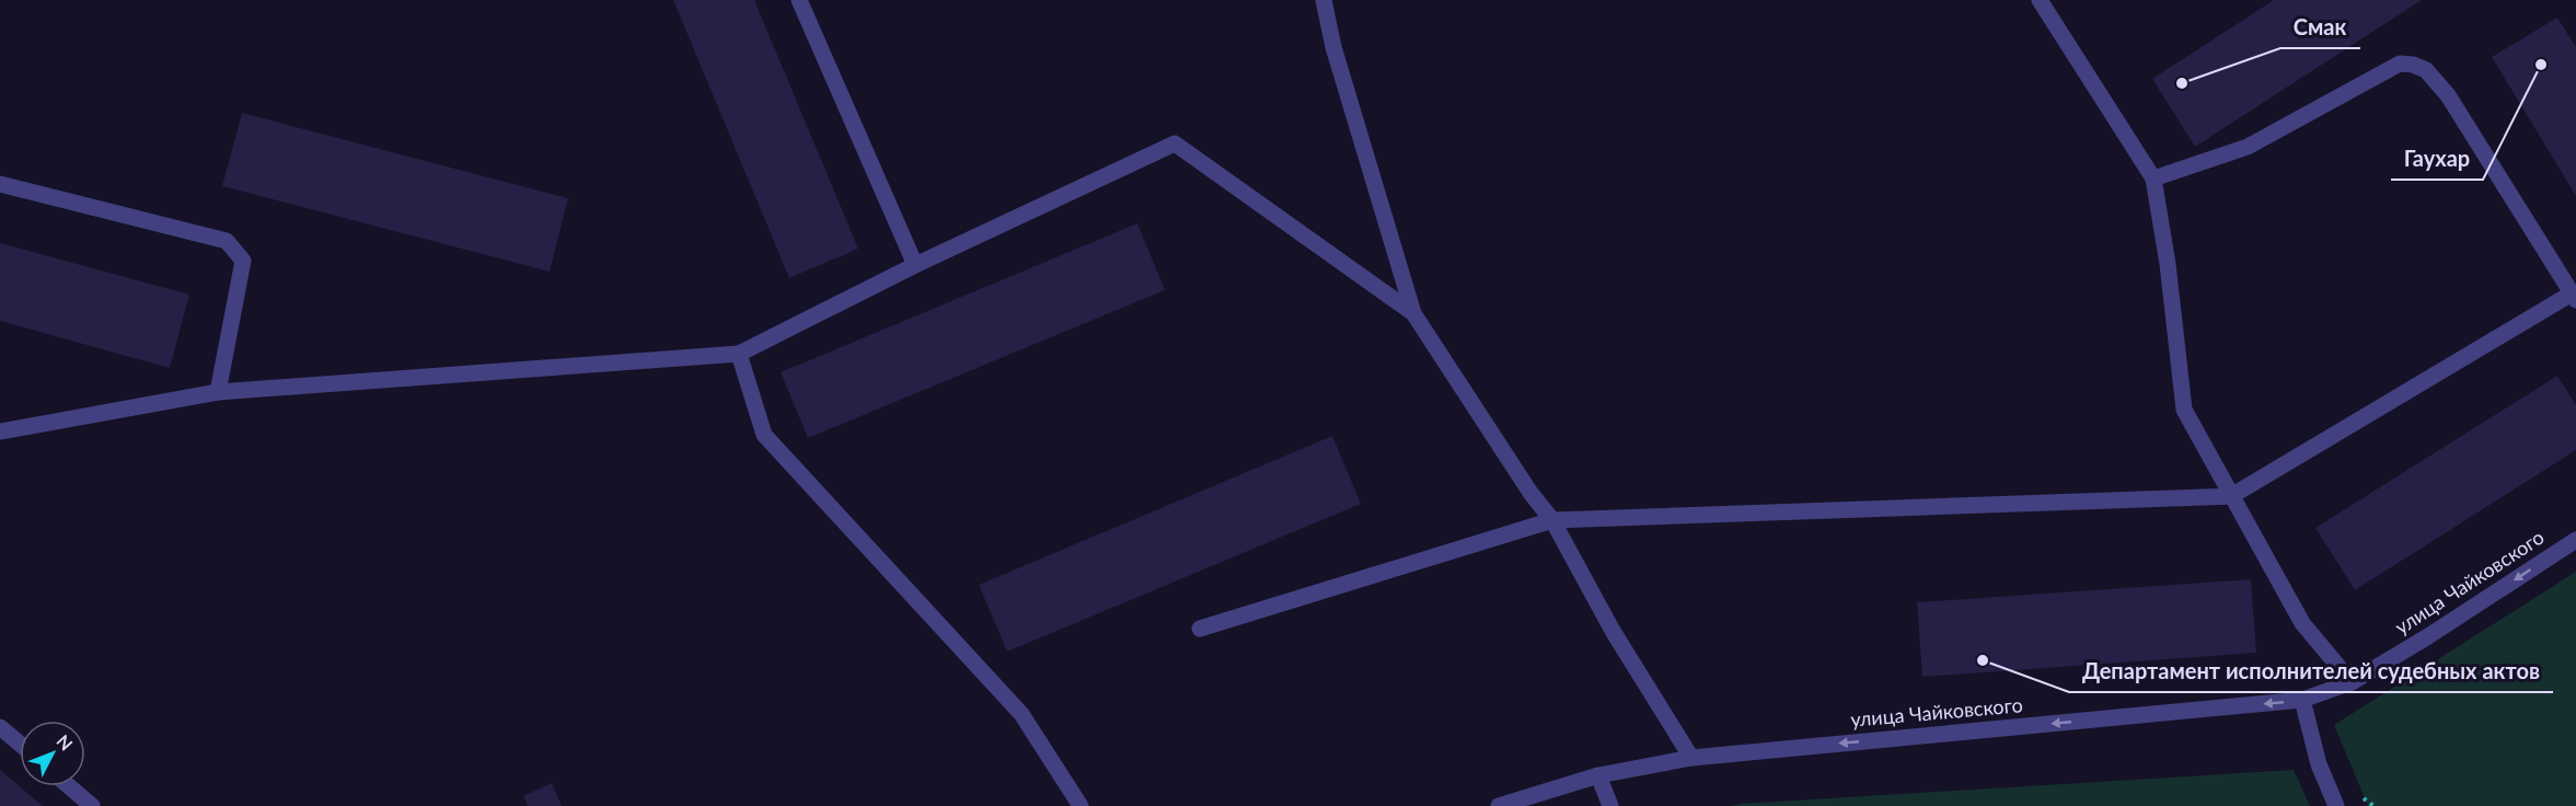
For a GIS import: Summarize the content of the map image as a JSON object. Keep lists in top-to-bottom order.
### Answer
{
  "streets": {
    "street": ["улица Чайковского"]
  },
  "one_way": ["улица Чайковского"],
  "places": ["Гаухар", "Смак", "Департамент исполнителей судебных актов"],
  "north": "top right"
}
